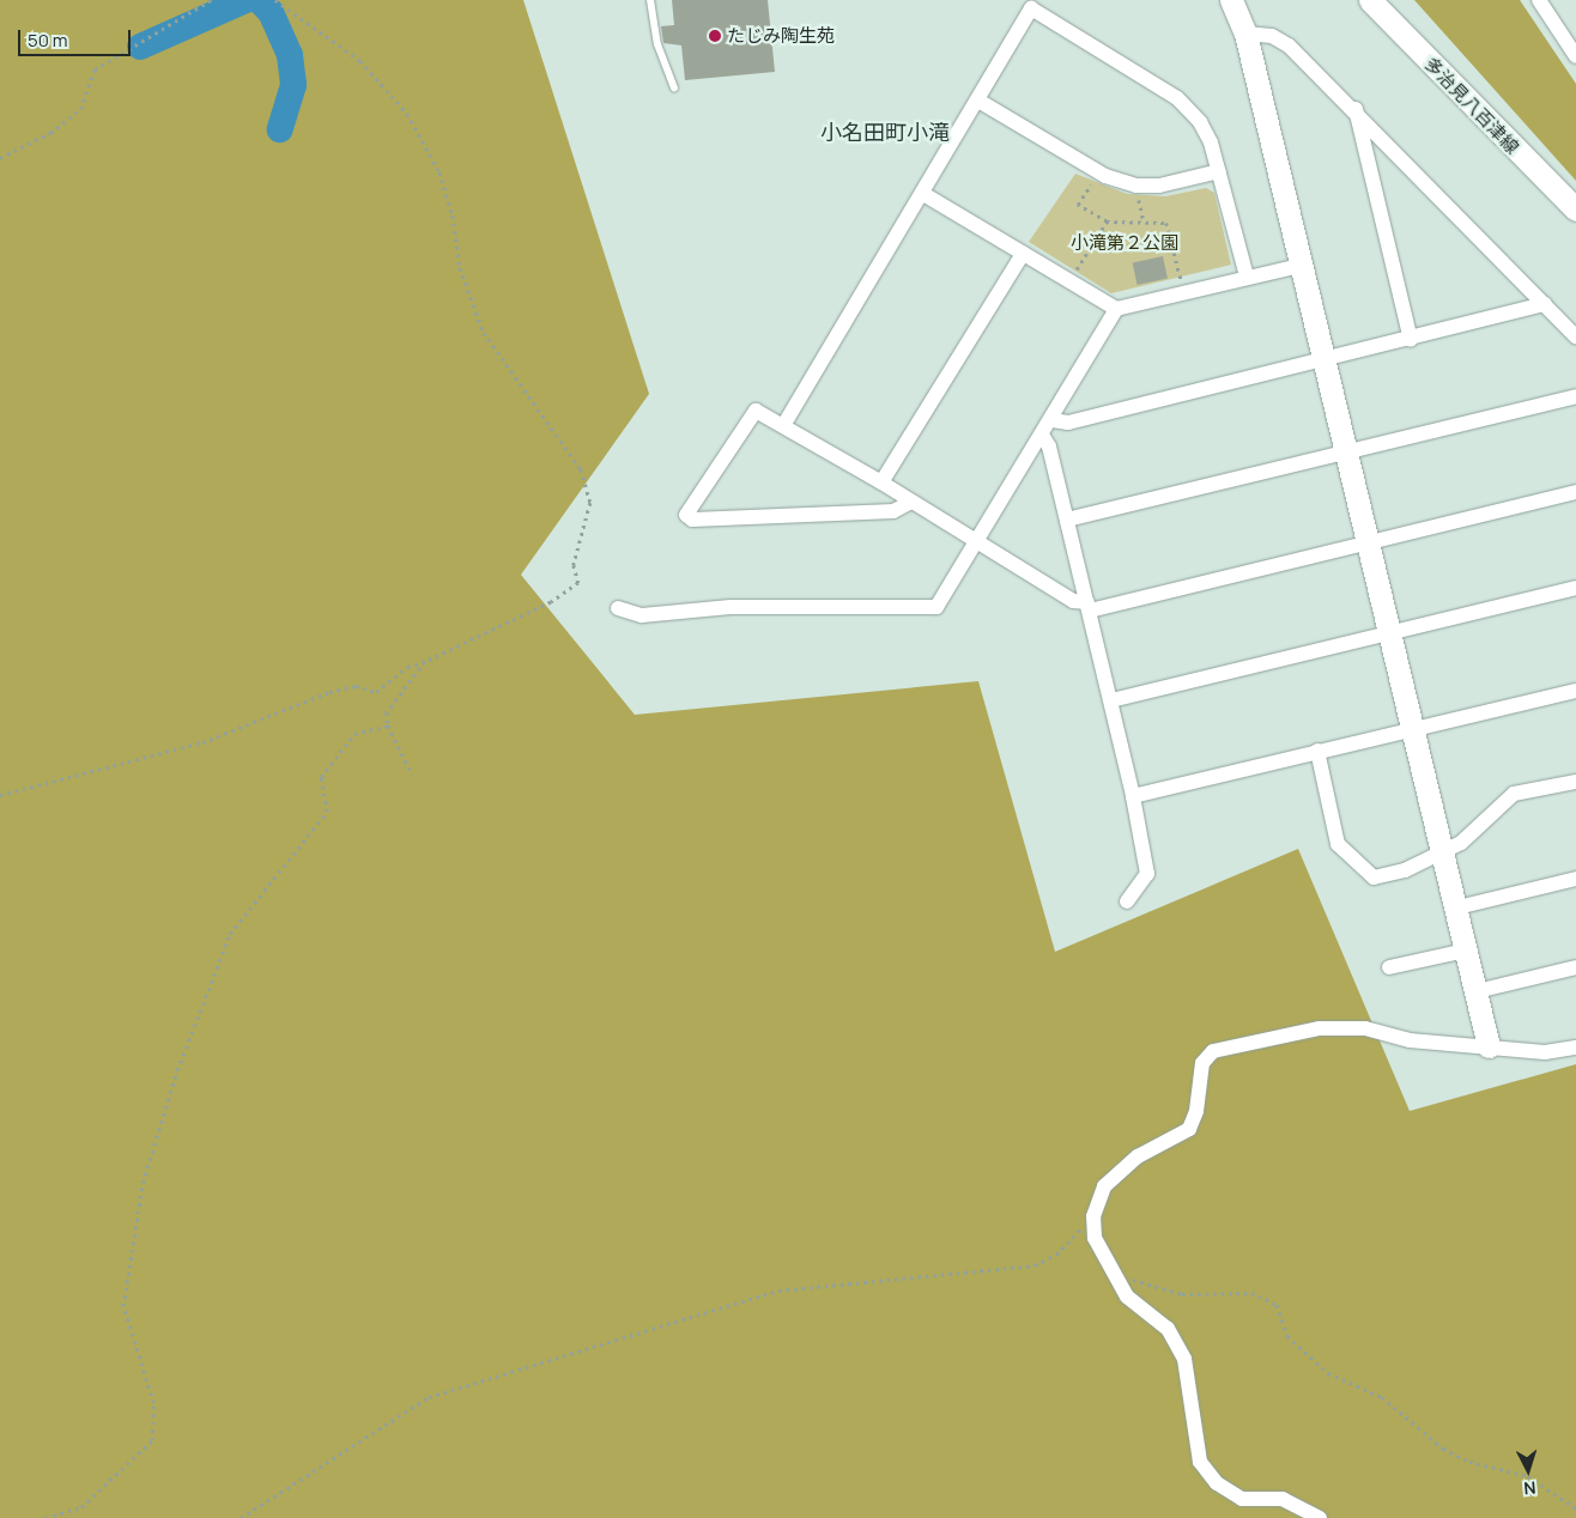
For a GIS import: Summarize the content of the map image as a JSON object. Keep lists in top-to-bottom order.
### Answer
{
  "streets": {
    "street": ["多治見八百津線"]
  },
  "districts": ["小名田町小滝"],
  "parks": ["小滝第２公園"],
  "places": ["たじみ陶生苑"],
  "scale_bar": "50 m",
  "north": "bottom"
}
